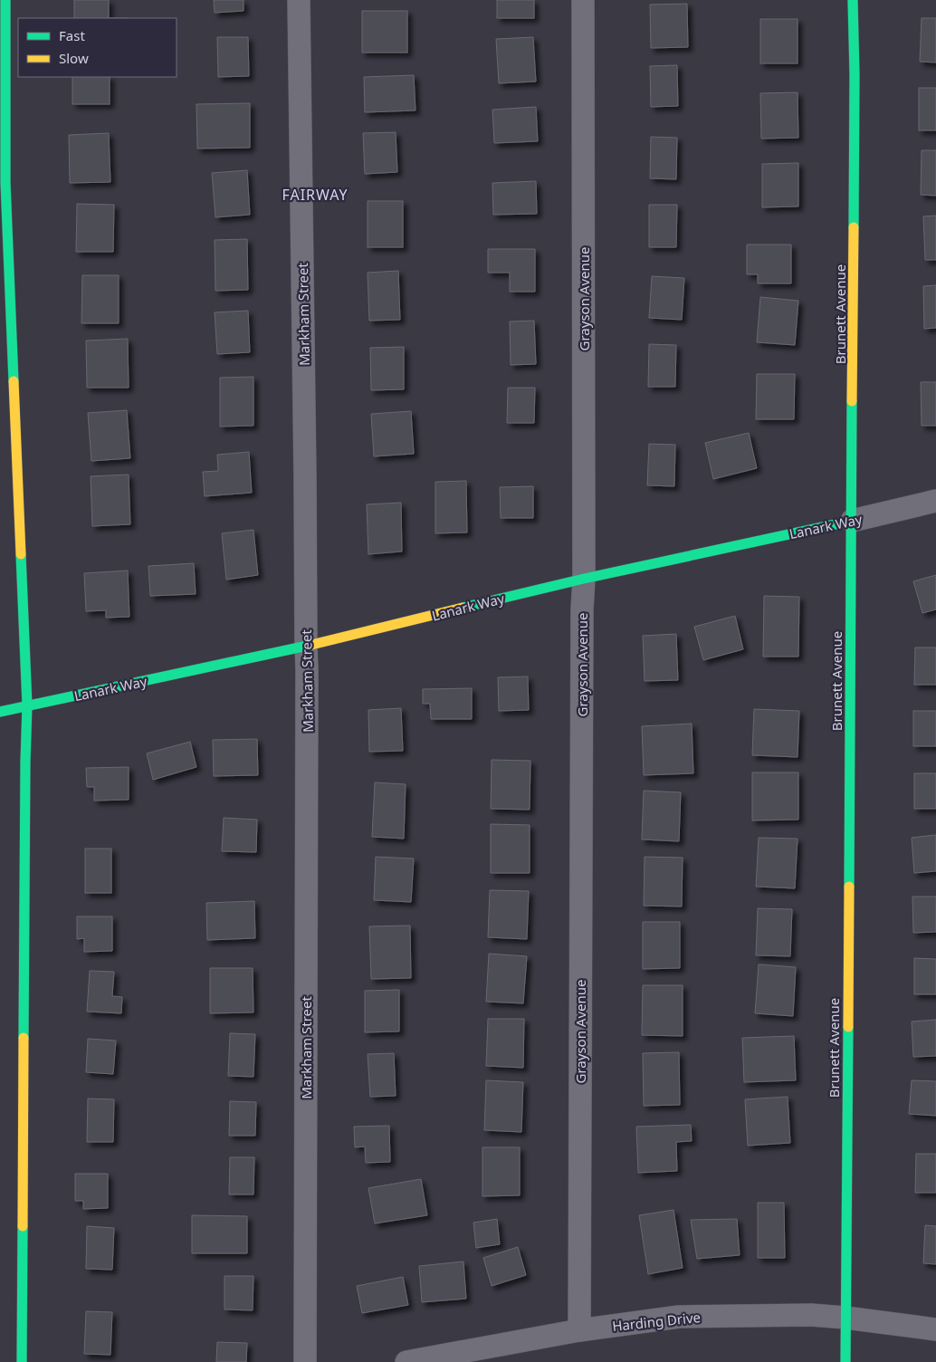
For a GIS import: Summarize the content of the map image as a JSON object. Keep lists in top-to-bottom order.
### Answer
{
  "streets": {
    "street": [
      "Grayson Avenue",
      "Markham Street",
      "Brunett Avenue",
      "Lanark Way",
      "Harding Drive"
    ]
  },
  "crossings": [
    ["Grayson Avenue", "Lanark Way"],
    ["Grayson Avenue", "Harding Drive"],
    ["Markham Street", "Lanark Way"],
    ["Brunett Avenue", "Lanark Way"],
    ["Brunett Avenue", "Harding Drive"]
  ],
  "districts": ["FAIRWAY"],
  "legend": ["Fast", "Slow"]
}
